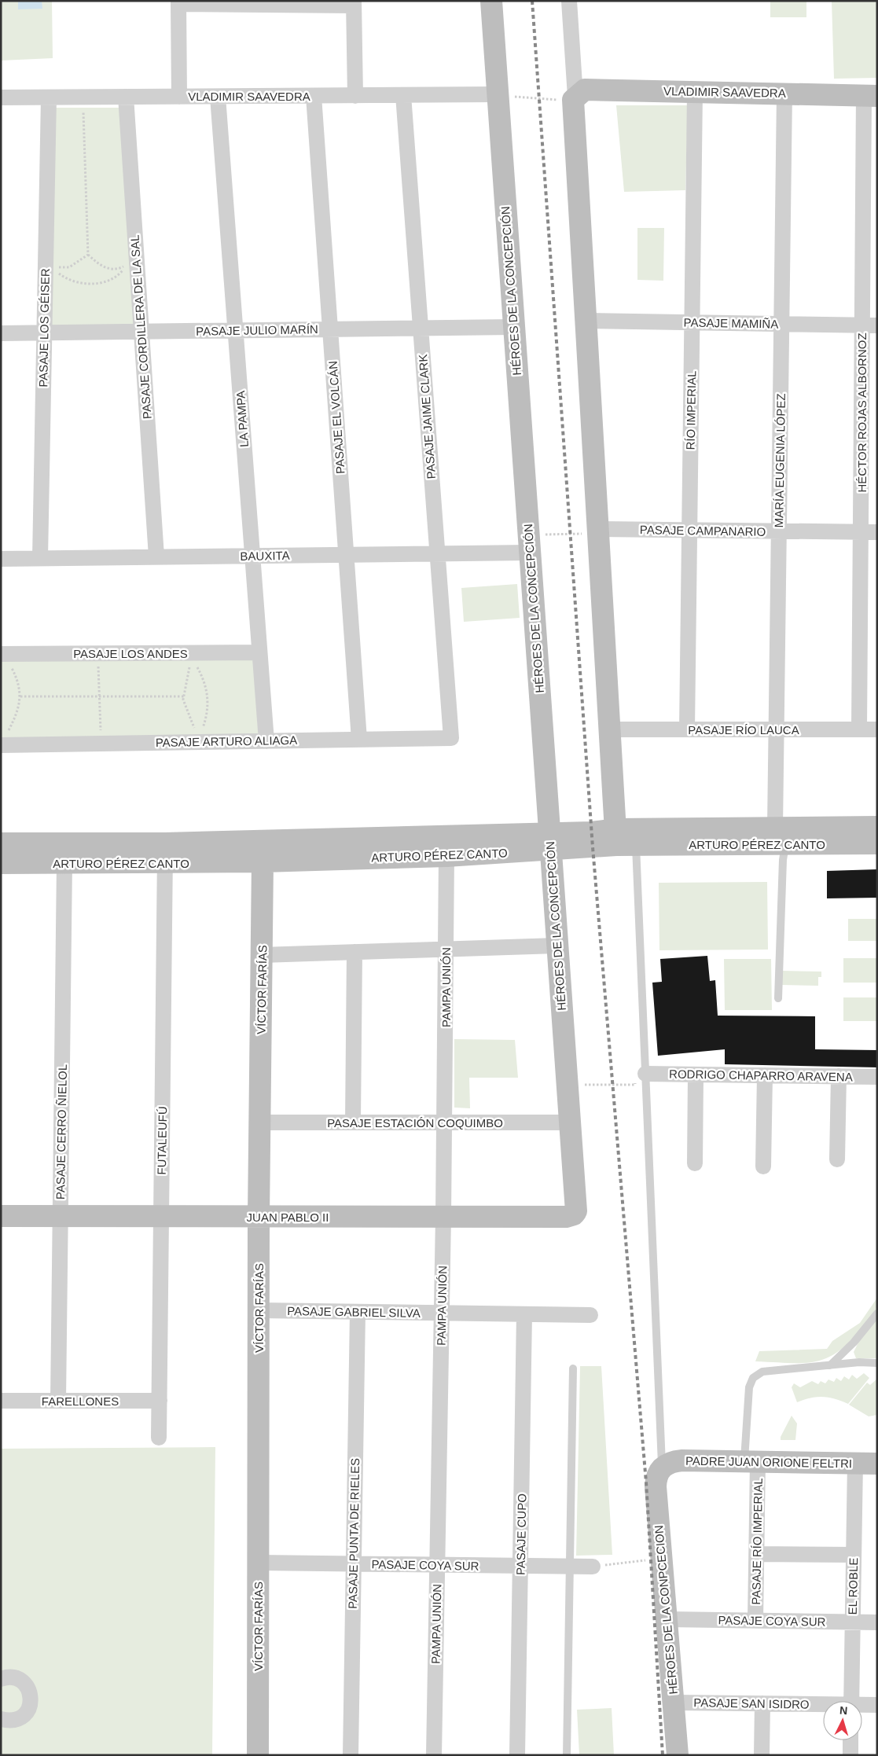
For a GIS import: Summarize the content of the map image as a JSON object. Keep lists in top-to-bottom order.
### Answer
{
  "streets": {
    "street": [
      "VLADIMIR SAAVEDRA",
      "HÉROES DE LA CONCEPCIÓN",
      "PASAJE MAMIÑA",
      "PASAJE CORDILLERA DE LA SAL",
      "PASAJE LOS GÉISER",
      "PASAJE JULIO MARÍN",
      "RÍO IMPERIAL",
      "HÉCTOR ROJAS ALBORNOZ",
      "PASAJE JAIME CLARK",
      "PASAJE EL VOLCÁN",
      "LA PAMPA",
      "MARÍA EUGENIA LÓPEZ",
      "PASAJE CAMPANARIO",
      "BAUXITA",
      "PASAJE LOS ANDES",
      "PASAJE RÍO LAUCA",
      "PASAJE ARTURO ALIAGA",
      "ARTURO PÉREZ CANTO",
      "PAMPA UNIÓN",
      "VÍCTOR FARÍAS",
      "RODRIGO CHAPARRO ARAVENA",
      "PASAJE ESTACIÓN COQUIMBO",
      "PASAJE CERRO ÑIELOL",
      "FUTALEUFÚ",
      "JUAN PABLO II",
      "PASAJE GABRIEL SILVA",
      "FARELLONES",
      "PADRE JUAN ORIONE FELTRI",
      "PASAJE PUNTA DE RIELES",
      "PASAJE CUPO",
      "PASAJE RÍO IMPERIAL",
      "PASAJE COYA SUR",
      "EL ROBLE",
      "HÉROES DE LA CONPCECION",
      "PASAJE SAN ISIDRO"
    ]
  },
  "crossings": [
    ["VLADIMIR SAAVEDRA", "HÉROES DE LA CONCEPCIÓN"],
    ["VLADIMIR SAAVEDRA", "PASAJE CORDILLERA DE LA SAL"],
    ["VLADIMIR SAAVEDRA", "PASAJE LOS GÉISER"],
    ["VLADIMIR SAAVEDRA", "RÍO IMPERIAL"],
    ["VLADIMIR SAAVEDRA", "HÉCTOR ROJAS ALBORNOZ"],
    ["VLADIMIR SAAVEDRA", "PASAJE JAIME CLARK"],
    ["VLADIMIR SAAVEDRA", "PASAJE EL VOLCÁN"],
    ["VLADIMIR SAAVEDRA", "LA PAMPA"],
    ["VLADIMIR SAAVEDRA", "MARÍA EUGENIA LÓPEZ"],
    ["HÉROES DE LA CONCEPCIÓN", "PASAJE JULIO MARÍN"],
    ["HÉROES DE LA CONCEPCIÓN", "BAUXITA"],
    ["HÉROES DE LA CONCEPCIÓN", "ARTURO PÉREZ CANTO"],
    ["HÉROES DE LA CONCEPCIÓN", "PASAJE ESTACIÓN COQUIMBO"],
    ["HÉROES DE LA CONCEPCIÓN", "JUAN PABLO II"],
    ["PASAJE MAMIÑA", "RÍO IMPERIAL"],
    ["PASAJE MAMIÑA", "HÉCTOR ROJAS ALBORNOZ"],
    ["PASAJE MAMIÑA", "MARÍA EUGENIA LÓPEZ"],
    ["PASAJE CORDILLERA DE LA SAL", "PASAJE JULIO MARÍN"],
    ["PASAJE CORDILLERA DE LA SAL", "BAUXITA"],
    ["PASAJE LOS GÉISER", "PASAJE JULIO MARÍN"],
    ["PASAJE LOS GÉISER", "BAUXITA"],
    ["PASAJE JULIO MARÍN", "PASAJE JAIME CLARK"],
    ["PASAJE JULIO MARÍN", "PASAJE EL VOLCÁN"],
    ["PASAJE JULIO MARÍN", "LA PAMPA"],
    ["RÍO IMPERIAL", "PASAJE CAMPANARIO"],
    ["RÍO IMPERIAL", "PASAJE RÍO LAUCA"],
    ["HÉCTOR ROJAS ALBORNOZ", "PASAJE CAMPANARIO"],
    ["HÉCTOR ROJAS ALBORNOZ", "PASAJE RÍO LAUCA"],
    ["PASAJE JAIME CLARK", "BAUXITA"],
    ["PASAJE JAIME CLARK", "PASAJE ARTURO ALIAGA"],
    ["PASAJE EL VOLCÁN", "BAUXITA"],
    ["PASAJE EL VOLCÁN", "PASAJE ARTURO ALIAGA"],
    ["LA PAMPA", "BAUXITA"],
    ["LA PAMPA", "PASAJE LOS ANDES"],
    ["LA PAMPA", "PASAJE ARTURO ALIAGA"],
    ["MARÍA EUGENIA LÓPEZ", "PASAJE CAMPANARIO"],
    ["MARÍA EUGENIA LÓPEZ", "PASAJE RÍO LAUCA"],
    ["MARÍA EUGENIA LÓPEZ", "ARTURO PÉREZ CANTO"],
    ["ARTURO PÉREZ CANTO", "PAMPA UNIÓN"],
    ["ARTURO PÉREZ CANTO", "VÍCTOR FARÍAS"],
    ["ARTURO PÉREZ CANTO", "PASAJE CERRO ÑIELOL"],
    ["ARTURO PÉREZ CANTO", "FUTALEUFÚ"],
    ["PAMPA UNIÓN", "PASAJE ESTACIÓN COQUIMBO"],
    ["PAMPA UNIÓN", "JUAN PABLO II"],
    ["PAMPA UNIÓN", "PASAJE GABRIEL SILVA"],
    ["PAMPA UNIÓN", "PASAJE COYA SUR"],
    ["VÍCTOR FARÍAS", "PASAJE ESTACIÓN COQUIMBO"],
    ["VÍCTOR FARÍAS", "JUAN PABLO II"],
    ["VÍCTOR FARÍAS", "PASAJE GABRIEL SILVA"],
    ["VÍCTOR FARÍAS", "PASAJE COYA SUR"],
    ["PASAJE CERRO ÑIELOL", "JUAN PABLO II"],
    ["PASAJE CERRO ÑIELOL", "FARELLONES"],
    ["FUTALEUFÚ", "JUAN PABLO II"],
    ["FUTALEUFÚ", "FARELLONES"],
    ["PASAJE GABRIEL SILVA", "PASAJE PUNTA DE RIELES"],
    ["PASAJE GABRIEL SILVA", "PASAJE CUPO"],
    ["PADRE JUAN ORIONE FELTRI", "PASAJE RÍO IMPERIAL"],
    ["PADRE JUAN ORIONE FELTRI", "EL ROBLE"],
    ["PADRE JUAN ORIONE FELTRI", "HÉROES DE LA CONPCECION"],
    ["PASAJE PUNTA DE RIELES", "PASAJE COYA SUR"],
    ["PASAJE CUPO", "PASAJE COYA SUR"],
    ["PASAJE RÍO IMPERIAL", "PASAJE COYA SUR"],
    ["PASAJE COYA SUR", "EL ROBLE"],
    ["PASAJE COYA SUR", "HÉROES DE LA CONPCECION"],
    ["HÉROES DE LA CONPCECION", "PASAJE SAN ISIDRO"]
  ],
  "north": "top"
}
